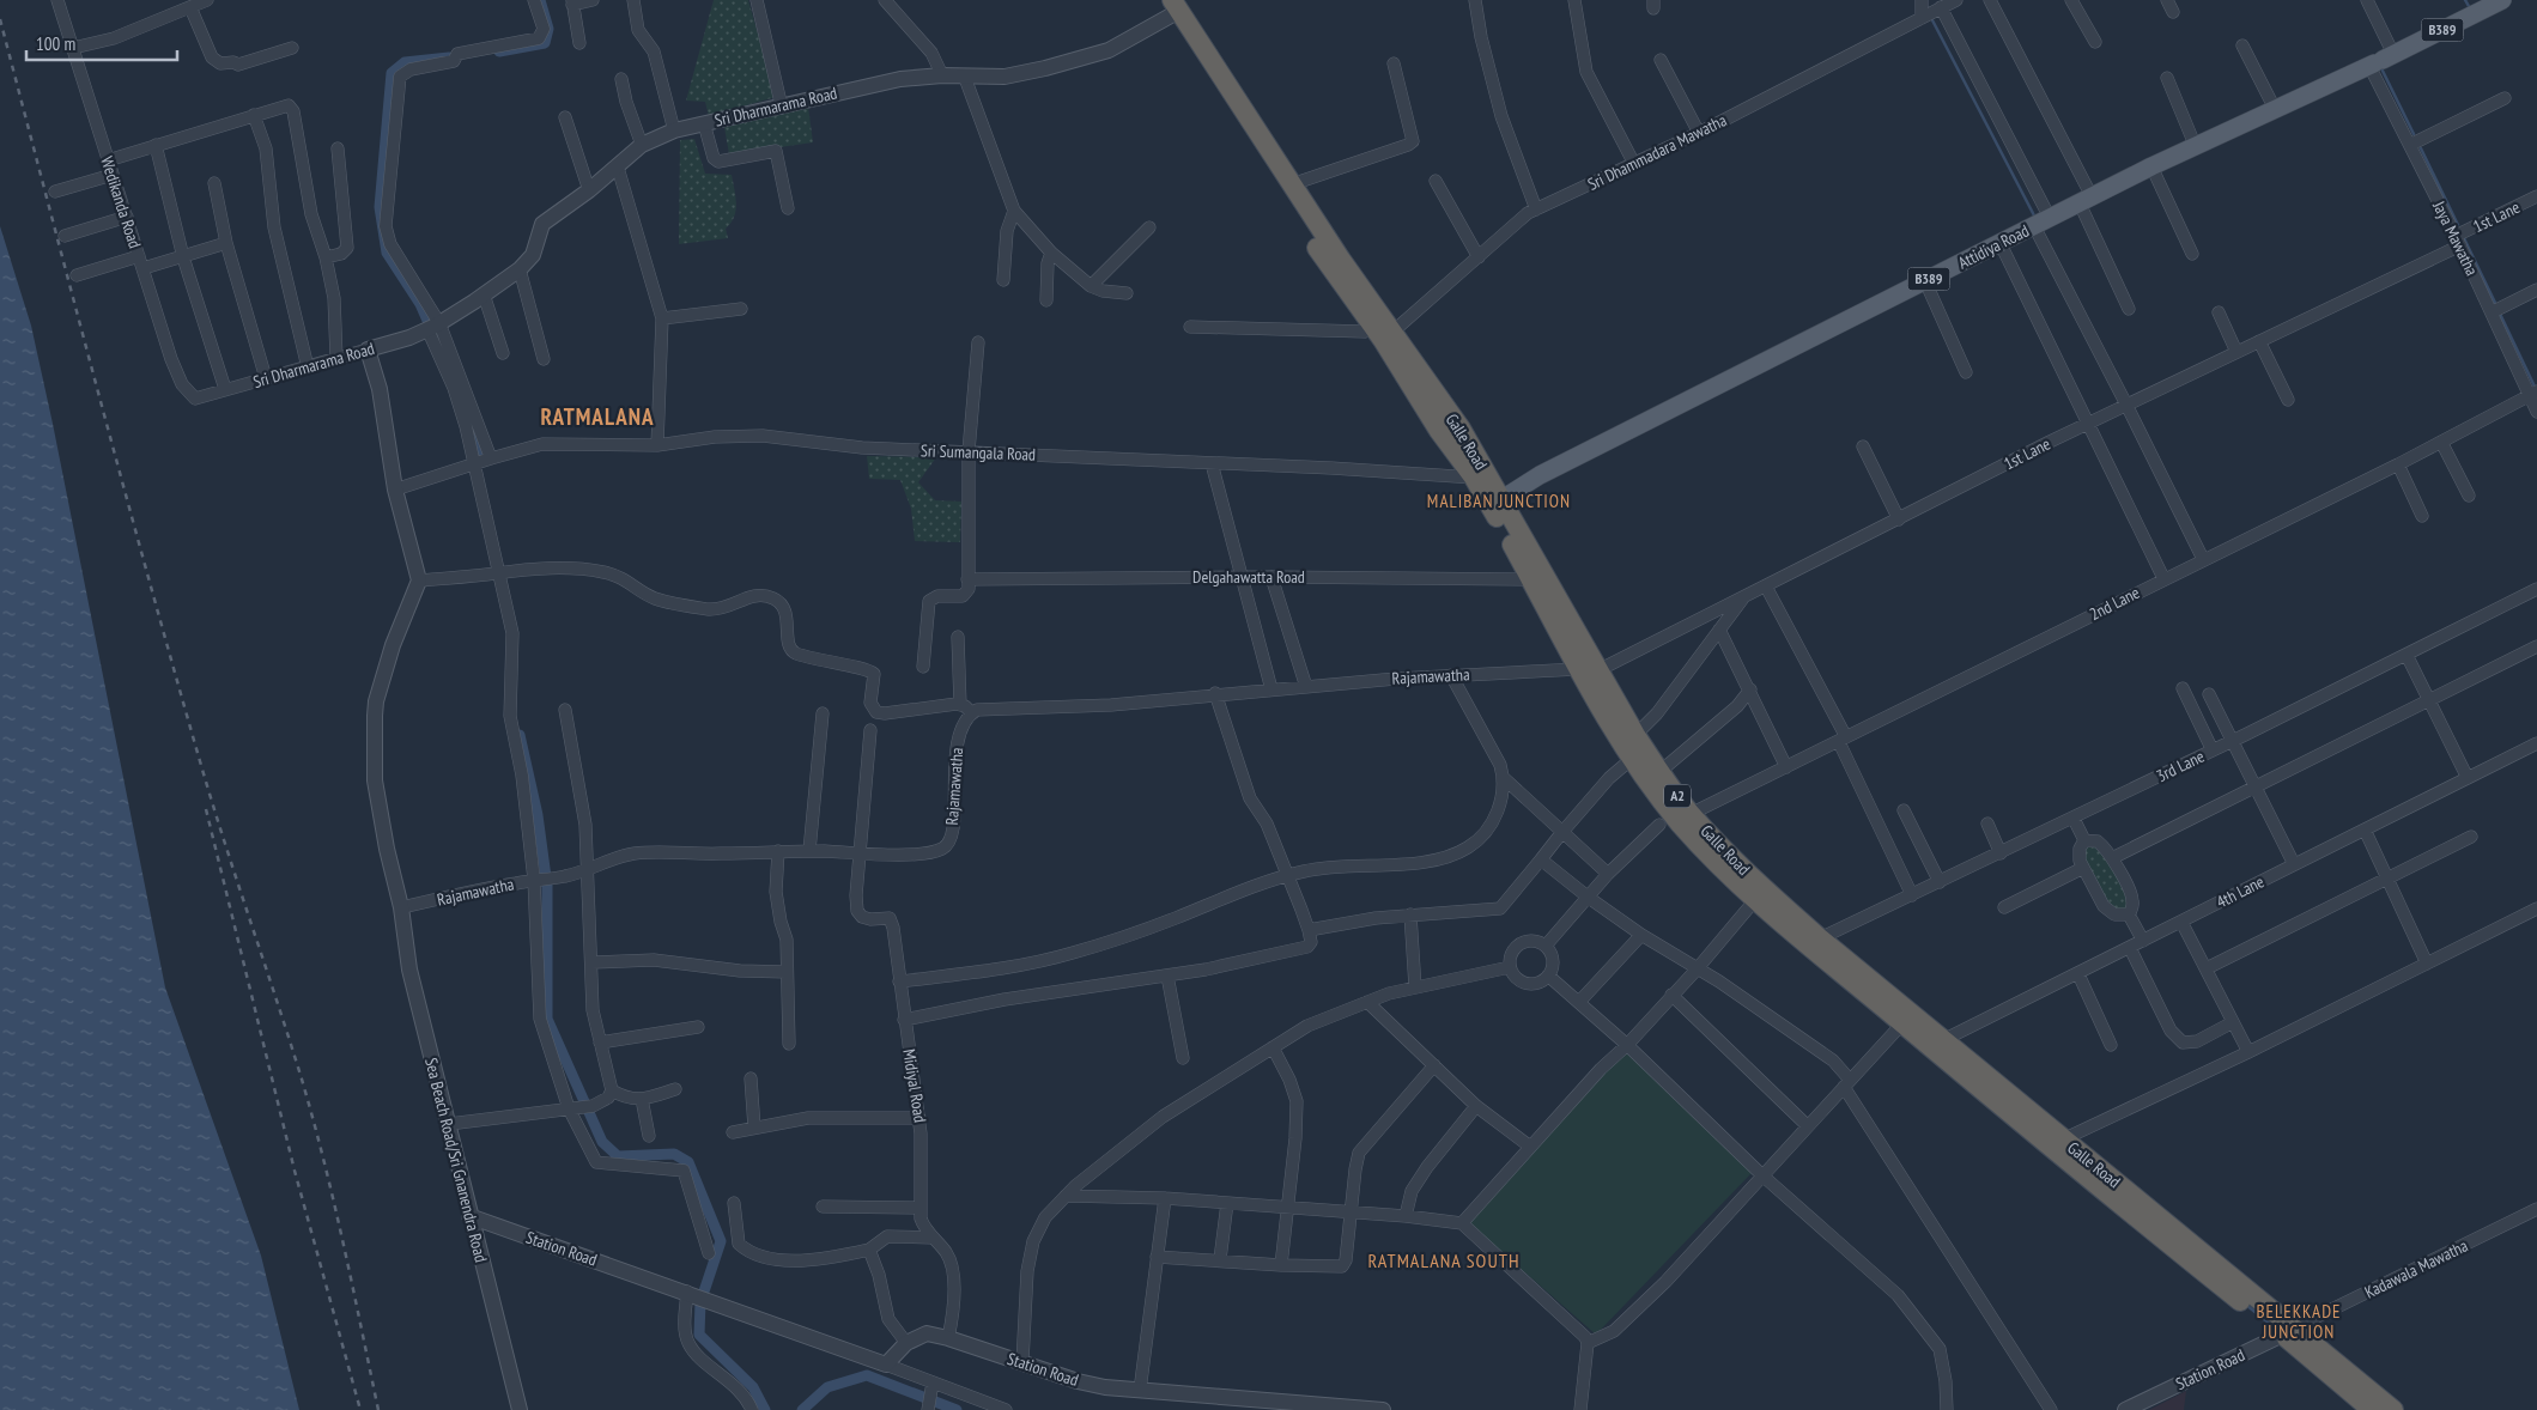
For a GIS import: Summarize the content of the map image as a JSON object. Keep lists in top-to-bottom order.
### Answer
{
  "streets": {
    "highway": ["Galle Road", "A2"],
    "main road": ["B389", "Attidiya Road"],
    "street": [
      "Sri Dharmarama Road",
      "Sri Dhammadara Mawatha",
      "Wedikanda Road",
      "1st Lane",
      "Jaya Mawatha",
      "Sri Sumangala Road",
      "Delgahawatta Road",
      "2nd Lane",
      "Rajamawatha",
      "3rd Lane",
      "4th Lane",
      "Midiyal Road",
      "Sea Beach Road/Sri Gnanendra Road",
      "Station Road",
      "Kadawala Mawatha"
    ]
  },
  "crossings": [
    ["Sri Dharmarama Road", "Wedikanda Road"],
    ["Sri Dharmarama Road", "Galle Road"],
    ["Sri Dhammadara Mawatha", "Galle Road"],
    ["1st Lane", "Jaya Mawatha"],
    ["1st Lane", "Galle Road"],
    ["Jaya Mawatha", "Attidiya Road"],
    ["Jaya Mawatha", "2nd Lane"],
    ["Attidiya Road", "Galle Road"],
    ["Galle Road", "Sri Sumangala Road"],
    ["Galle Road", "Delgahawatta Road"],
    ["Galle Road", "2nd Lane"],
    ["Galle Road", "Rajamawatha"],
    ["Galle Road", "3rd Lane"],
    ["Galle Road", "4th Lane"],
    ["Galle Road", "Station Road"],
    ["Galle Road", "Kadawala Mawatha"],
    ["Rajamawatha", "Midiyal Road"],
    ["Rajamawatha", "Sea Beach Road/Sri Gnanendra Road"],
    ["Midiyal Road", "Station Road"],
    ["Sea Beach Road/Sri Gnanendra Road", "Station Road"],
    ["Station Road", "Kadawala Mawatha"]
  ],
  "districts": [
    "RATMALANA",
    "MALIBAN JUNCTION",
    "RATMALANA SOUTH",
    "BELEKKADE JUNCTION"
  ],
  "scale_bar": "100 m"
}
